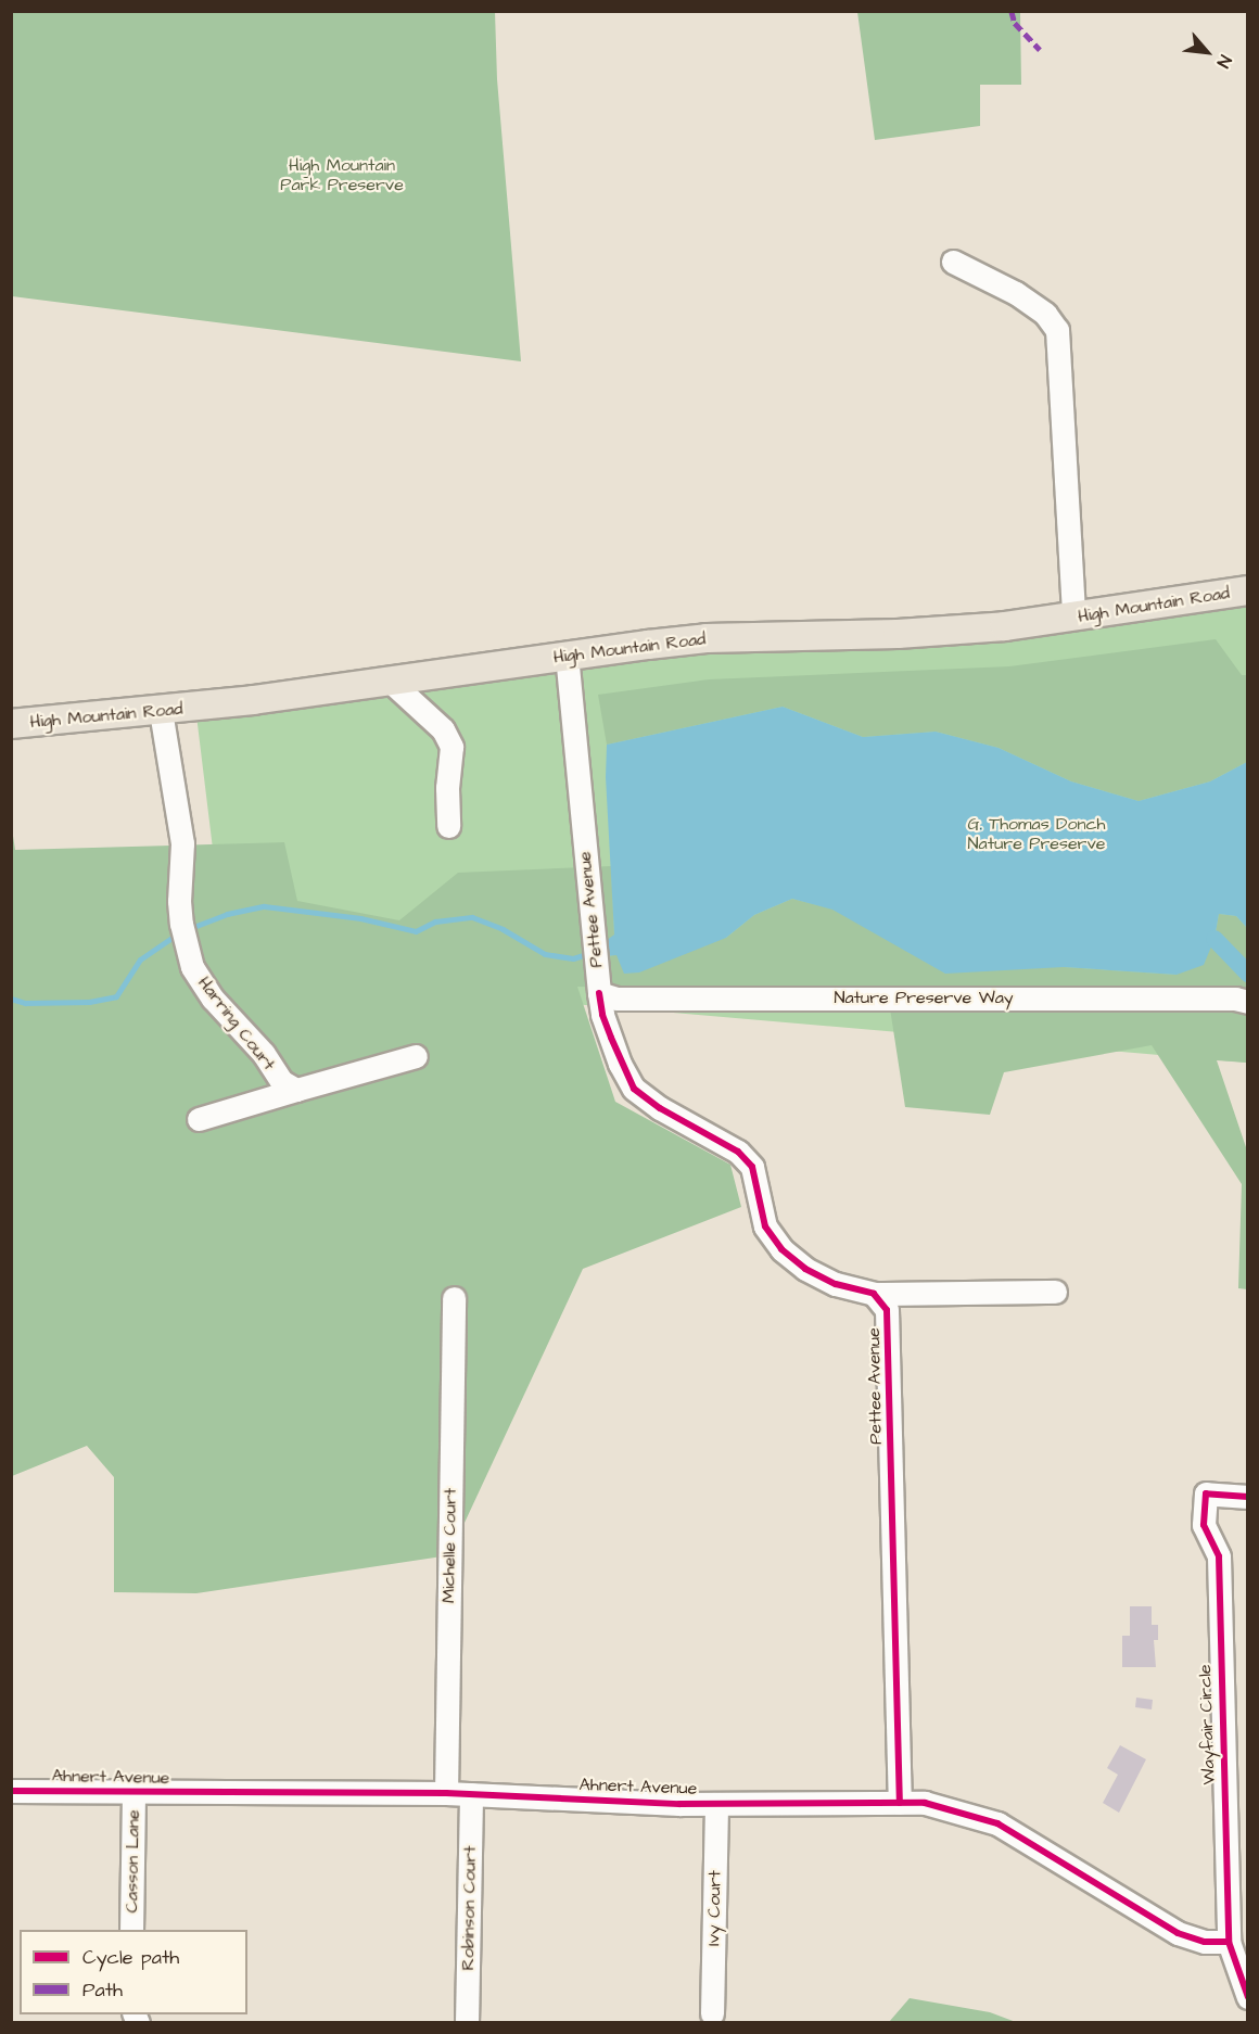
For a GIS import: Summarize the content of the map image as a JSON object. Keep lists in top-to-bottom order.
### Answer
{
  "streets": {
    "main road": ["High Mountain Road"],
    "street": [
      "Pettee Avenue",
      "Nature Preserve Way",
      "Harring Court",
      "Michelle Court",
      "Wayfair Circle",
      "Ahnert Avenue",
      "Casson Lane",
      "Robinson Court",
      "Ivy Court"
    ]
  },
  "crossings": [
    ["High Mountain Road", "Pettee Avenue"],
    ["High Mountain Road", "Harring Court"],
    ["Pettee Avenue", "Nature Preserve Way"],
    ["Pettee Avenue", "Ahnert Avenue"],
    ["Michelle Court", "Ahnert Avenue"],
    ["Wayfair Circle", "Ahnert Avenue"],
    ["Ahnert Avenue", "Casson Lane"],
    ["Ahnert Avenue", "Robinson Court"],
    ["Ahnert Avenue", "Ivy Court"]
  ],
  "parks": ["High Mountain Park Preserve", "G. Thomas Donch Nature Preserve"],
  "legend": ["Cycle path", "Path"],
  "north": "bottom right"
}
